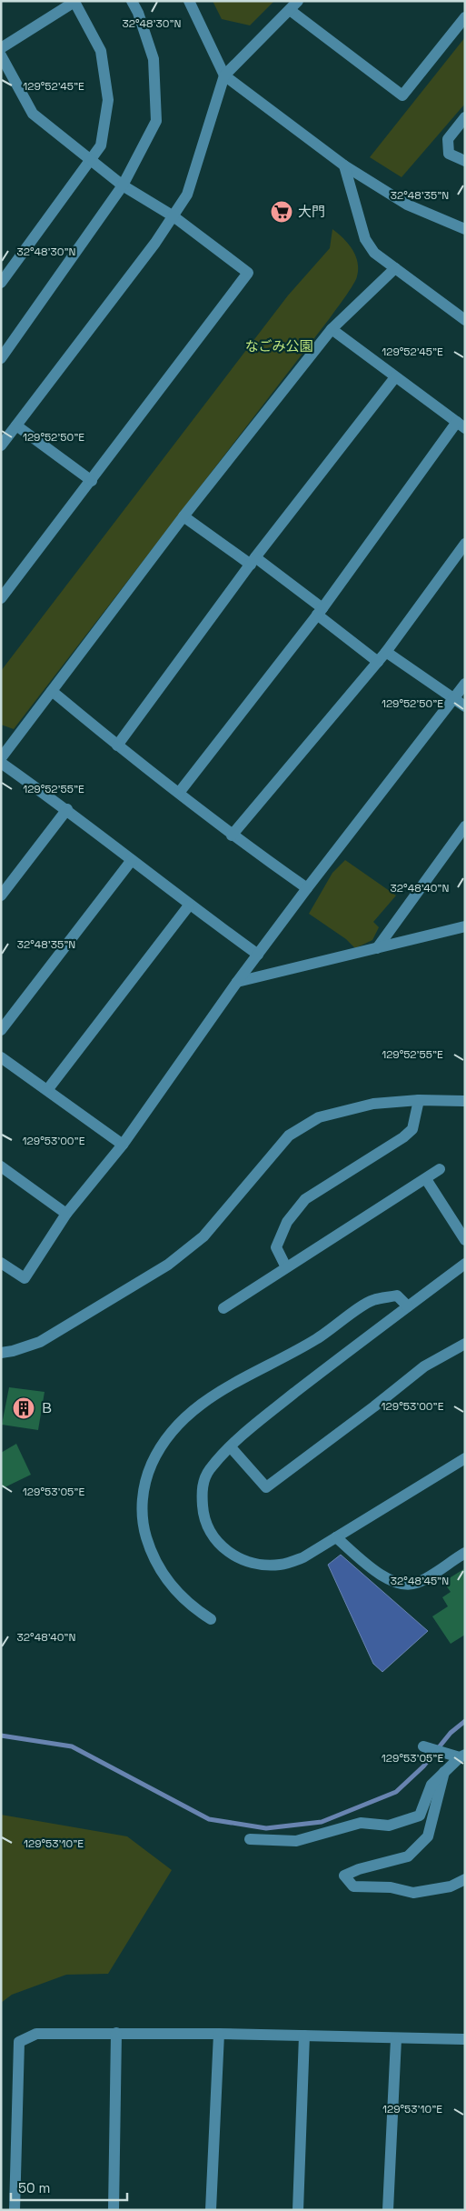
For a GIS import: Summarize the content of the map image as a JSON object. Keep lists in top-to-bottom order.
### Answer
{
  "parks": ["なごみ公園"],
  "places": {
    "supermarket": ["大門"],
    "building": ["Ｂ"]
  },
  "scale_bar": "50 m",
  "coordinates": [
    "32°48'30\"N",
    "129°52'45\"E",
    "32°48'35\"N",
    "129°52'50\"E",
    "129°52'55\"E",
    "32°48'40\"N",
    "129°53'00\"E",
    "129°53'05\"E",
    "32°48'45\"N",
    "129°53'10\"E"
  ]
}
